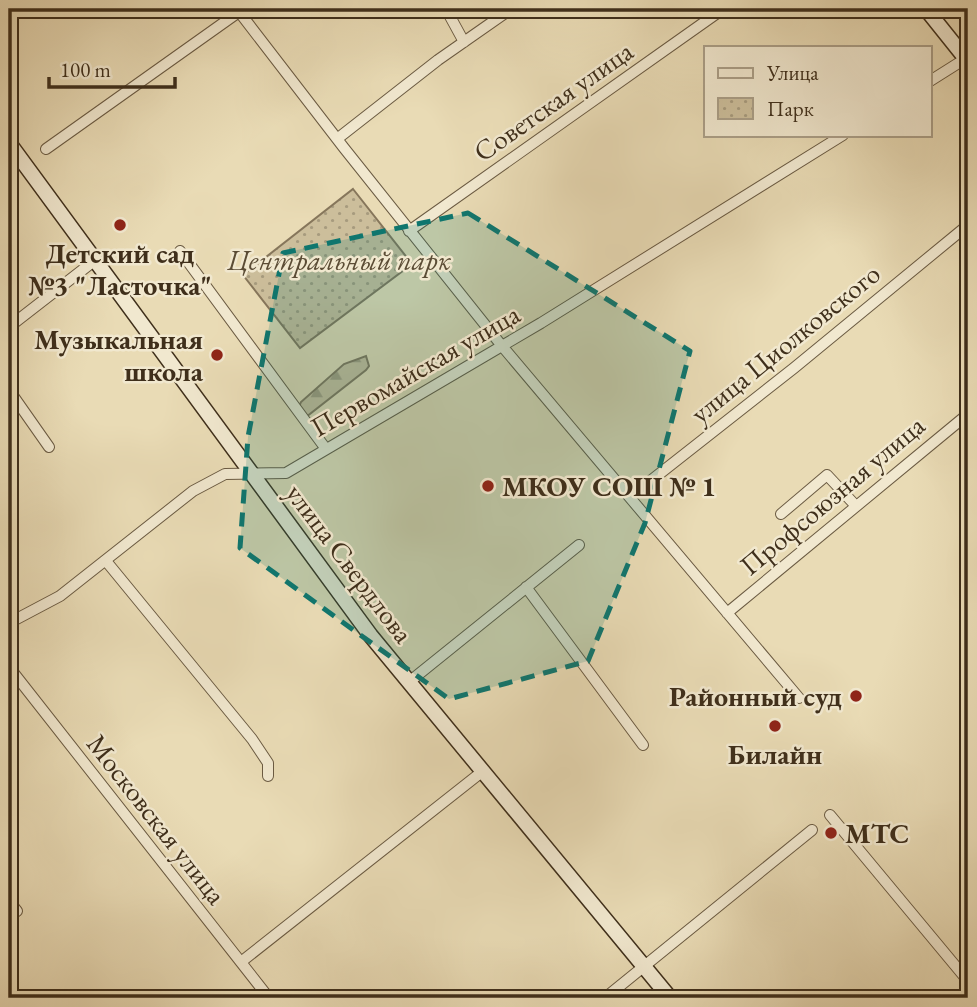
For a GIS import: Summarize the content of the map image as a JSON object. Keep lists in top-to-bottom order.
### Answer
{
  "streets": {
    "street": [
      "Советская улица",
      "улица Циолковского",
      "Первомайская улица",
      "Профсоюзная улица",
      "улица Свердлова",
      "Московская улица"
    ]
  },
  "crossings": [
    ["Первомайская улица", "улица Свердлова"]
  ],
  "parks": ["Центральный парк"],
  "places": [
    "Детский сад №3 \"Ласточка\"",
    "Музыкальная школа",
    "МКОУ СОШ № 1",
    "Районный суд",
    "Билайн",
    "МТС"
  ],
  "legend": ["Улица", "Парк"],
  "scale_bar": "100 m"
}
